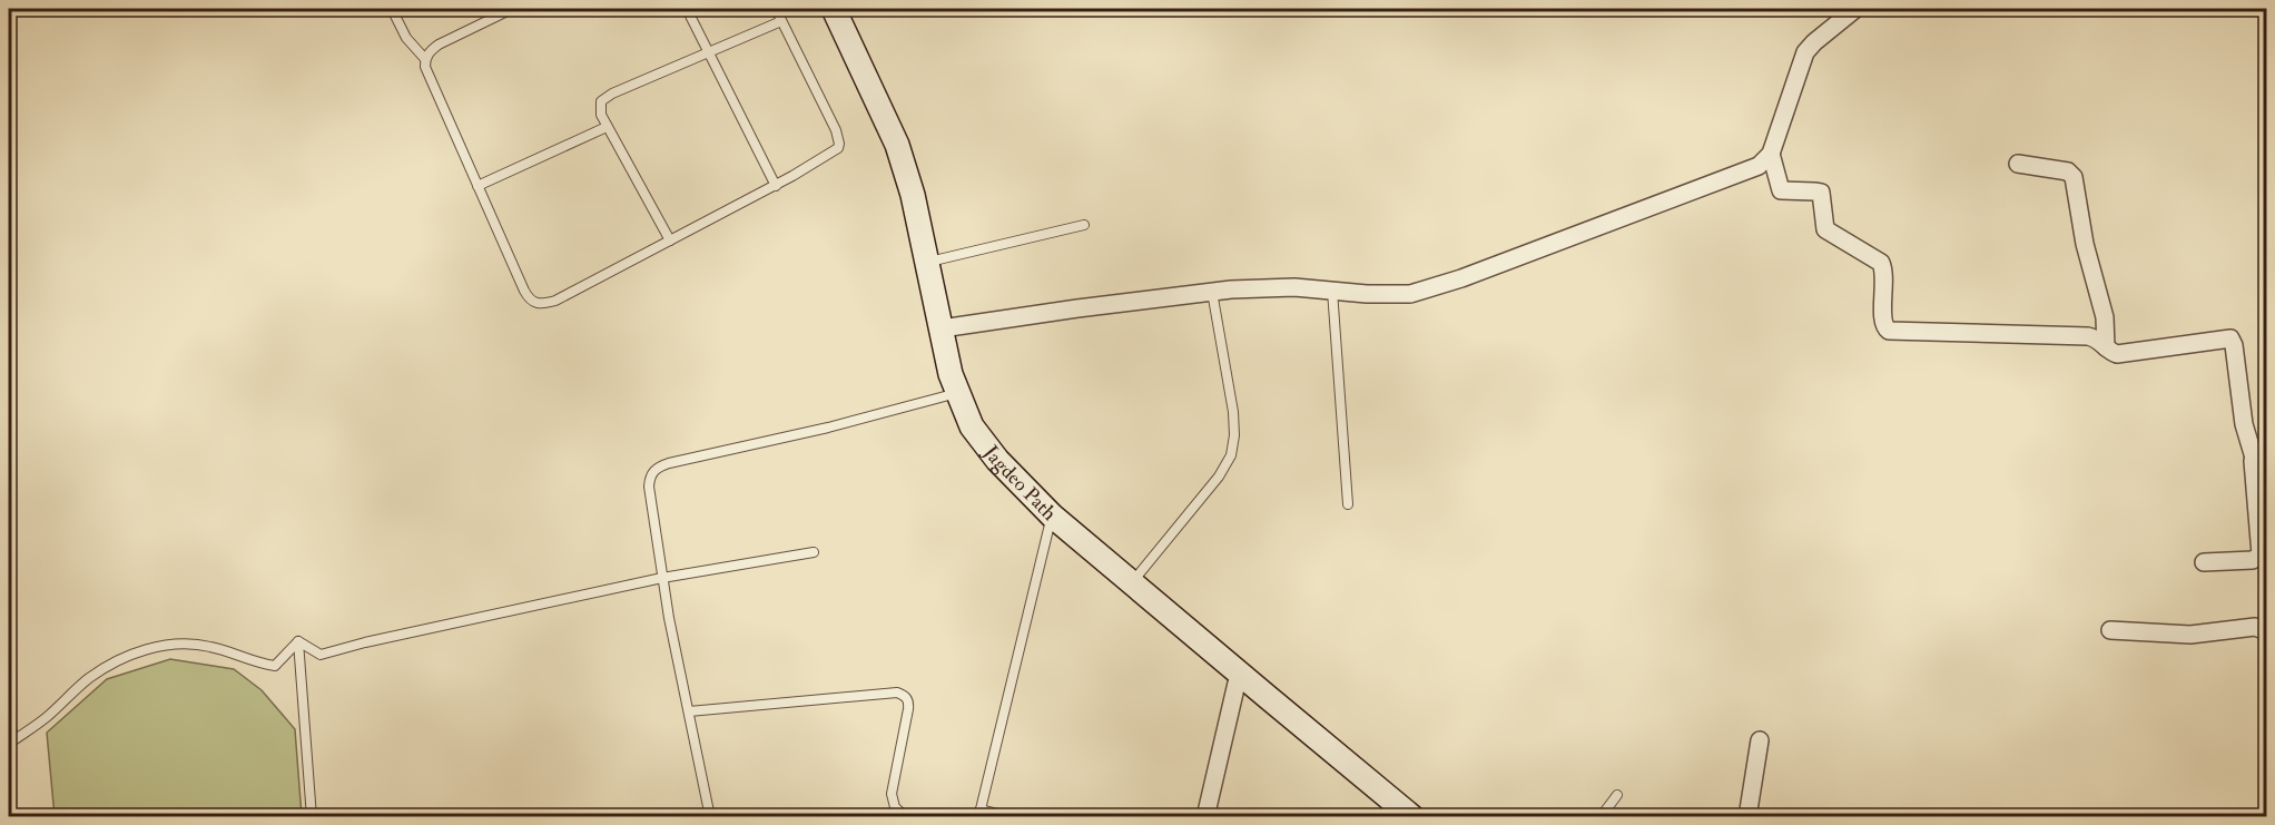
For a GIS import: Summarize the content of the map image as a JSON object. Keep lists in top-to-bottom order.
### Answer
{
  "streets": {
    "main road": ["Jagdeo Path"]
  }
}
